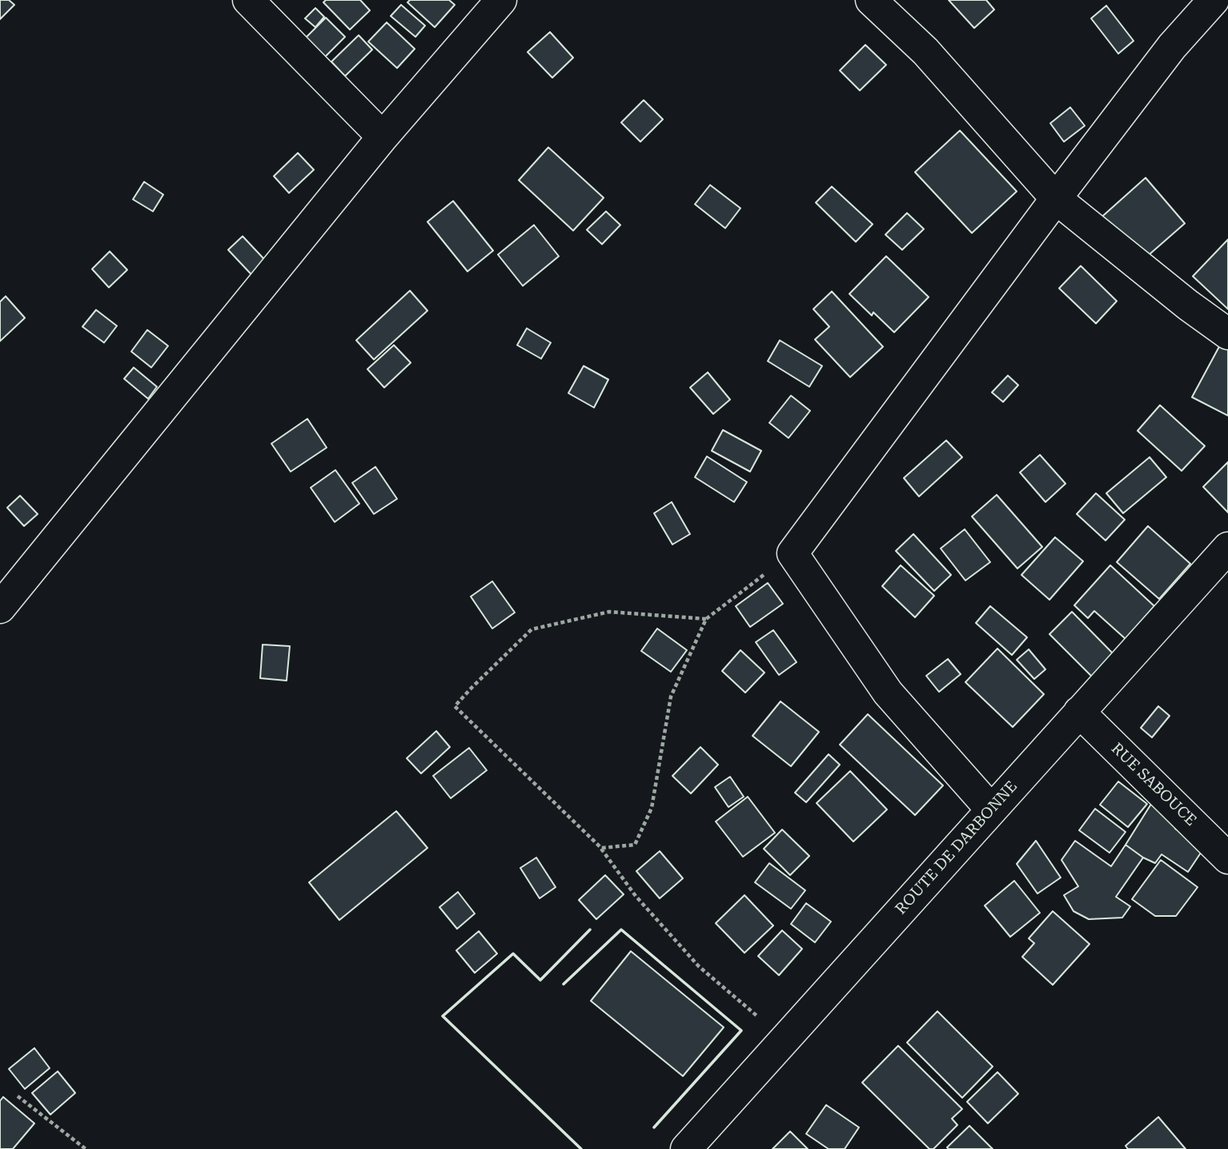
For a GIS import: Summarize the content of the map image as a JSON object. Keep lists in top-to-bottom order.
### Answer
{
  "streets": {
    "street": ["RUE SABOUCE", "ROUTE DE DARBONNE"]
  },
  "crossings": [
    ["RUE SABOUCE", "ROUTE DE DARBONNE"]
  ]
}
